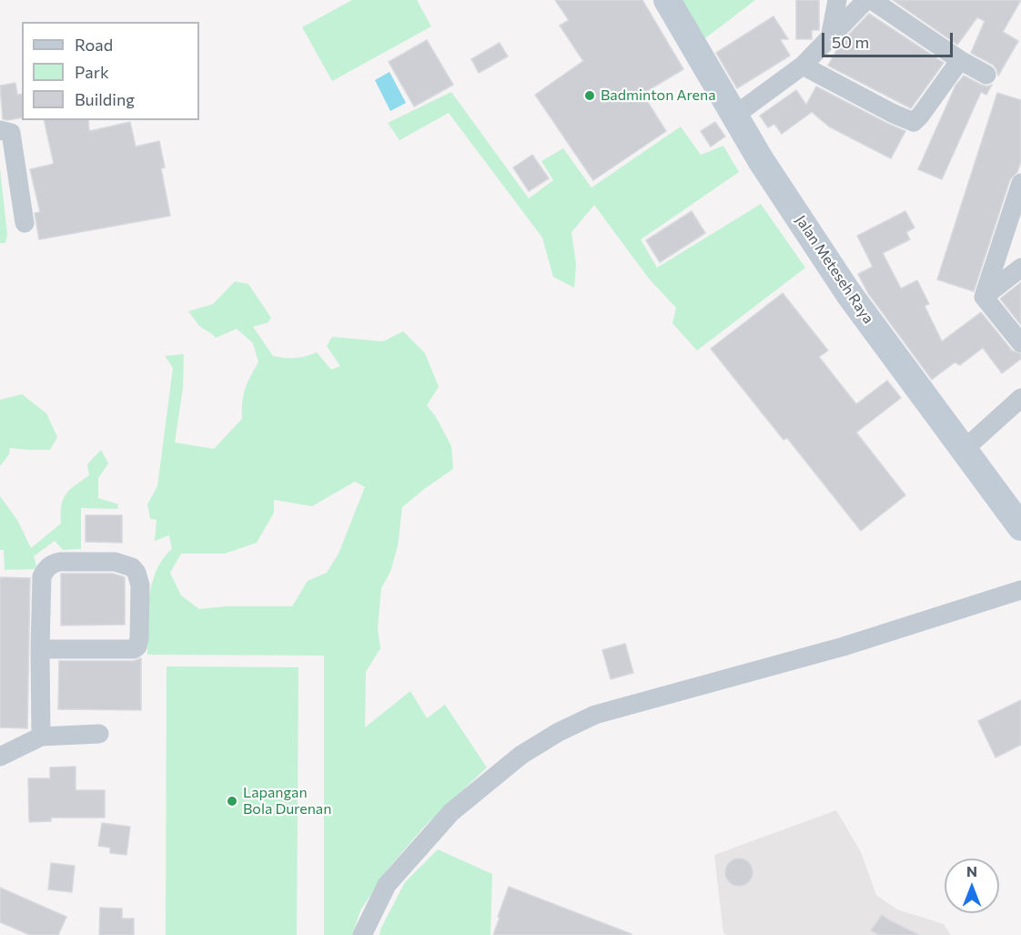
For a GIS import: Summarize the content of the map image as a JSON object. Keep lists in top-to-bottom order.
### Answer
{
  "streets": {
    "main road": ["Jalan Meteseh Raya"]
  },
  "places": ["Badminton Arena", "Lapangan Bola Durenan"],
  "legend": ["Road", "Park", "Building"],
  "scale_bar": "50 m",
  "north": "top"
}
